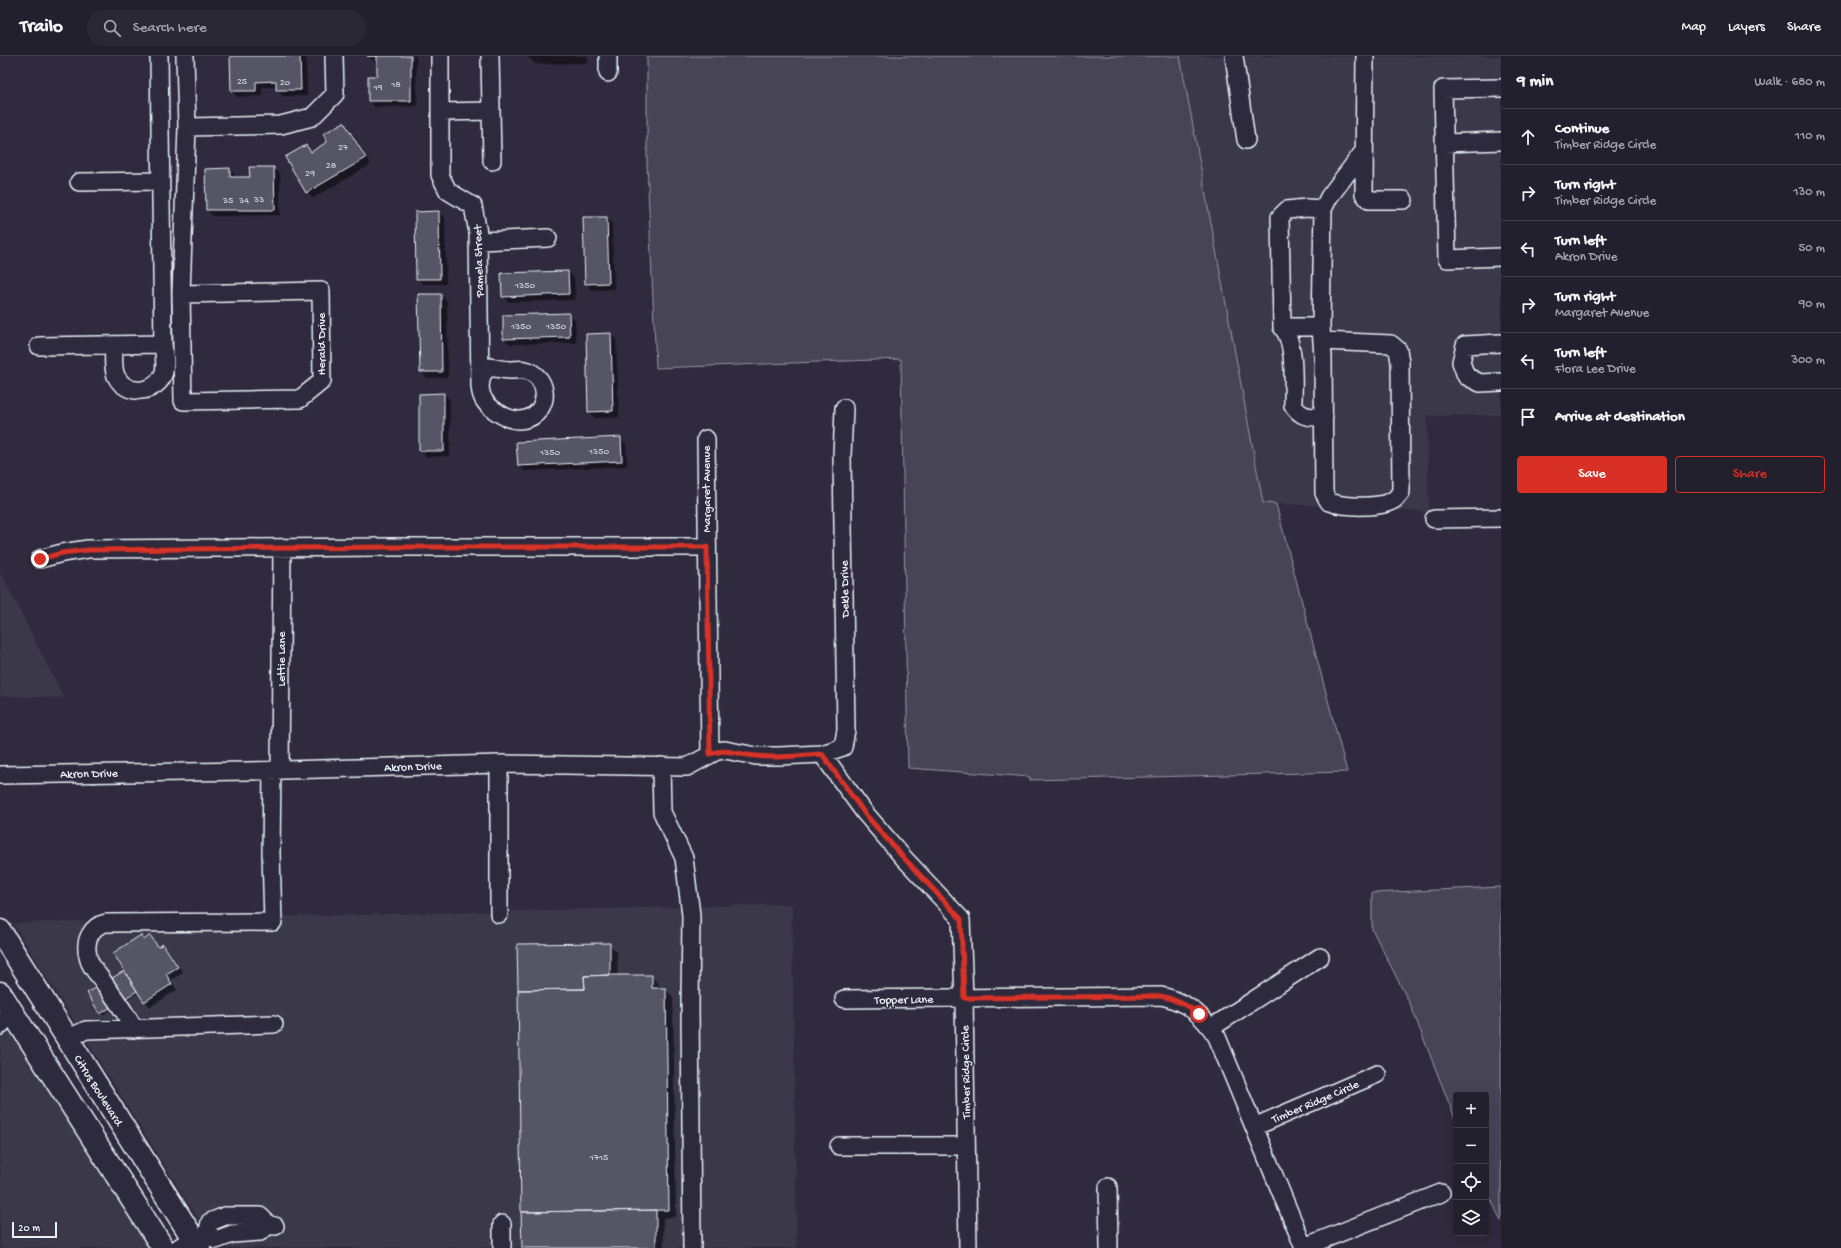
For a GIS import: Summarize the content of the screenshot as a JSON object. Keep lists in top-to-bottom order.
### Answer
{
  "streets": {
    "highway": ["Citrus Boulevard"],
    "street": [
      "Pamela Street",
      "Herald Drive",
      "Margaret Avenue",
      "Dekle Drive",
      "Lettie Lane",
      "Akron Drive",
      "Topper Lane",
      "Timber Ridge Circle"
    ]
  },
  "crossings": [
    ["Margaret Avenue", "Akron Drive"],
    ["Dekle Drive", "Akron Drive"],
    ["Dekle Drive", "Timber Ridge Circle"],
    ["Lettie Lane", "Akron Drive"],
    ["Akron Drive", "Timber Ridge Circle"],
    ["Topper Lane", "Timber Ridge Circle"]
  ],
  "house_numbers": [
    "25",
    "20",
    "18",
    "19",
    "27",
    "28",
    "29",
    "33",
    "35",
    "34",
    "1350",
    "1350",
    "1350",
    "1350",
    "1350",
    "1715"
  ],
  "scale_bar": "20 m",
  "page": {
    "header": "Trailo",
    "search": "Search here",
    "nav": ["Map", "Layers", "Share"],
    "heading": ["9 min", "Walk · 680 m"],
    "list": [
      ["Continue", "Timber Ridge Circle", "110 m"],
      ["Turn right", "Timber Ridge Circle", "130 m"],
      ["Turn left", "Akron Drive", "50 m"],
      ["Turn right", "Margaret Avenue", "90 m"],
      ["Turn left", "Flora Lee Drive", "300 m"],
      "Arrive at destination"
    ],
    "buttons": ["Save", "Share"],
    "map_buttons": ["+", "−"],
    "scale": "20 m"
  }
}
